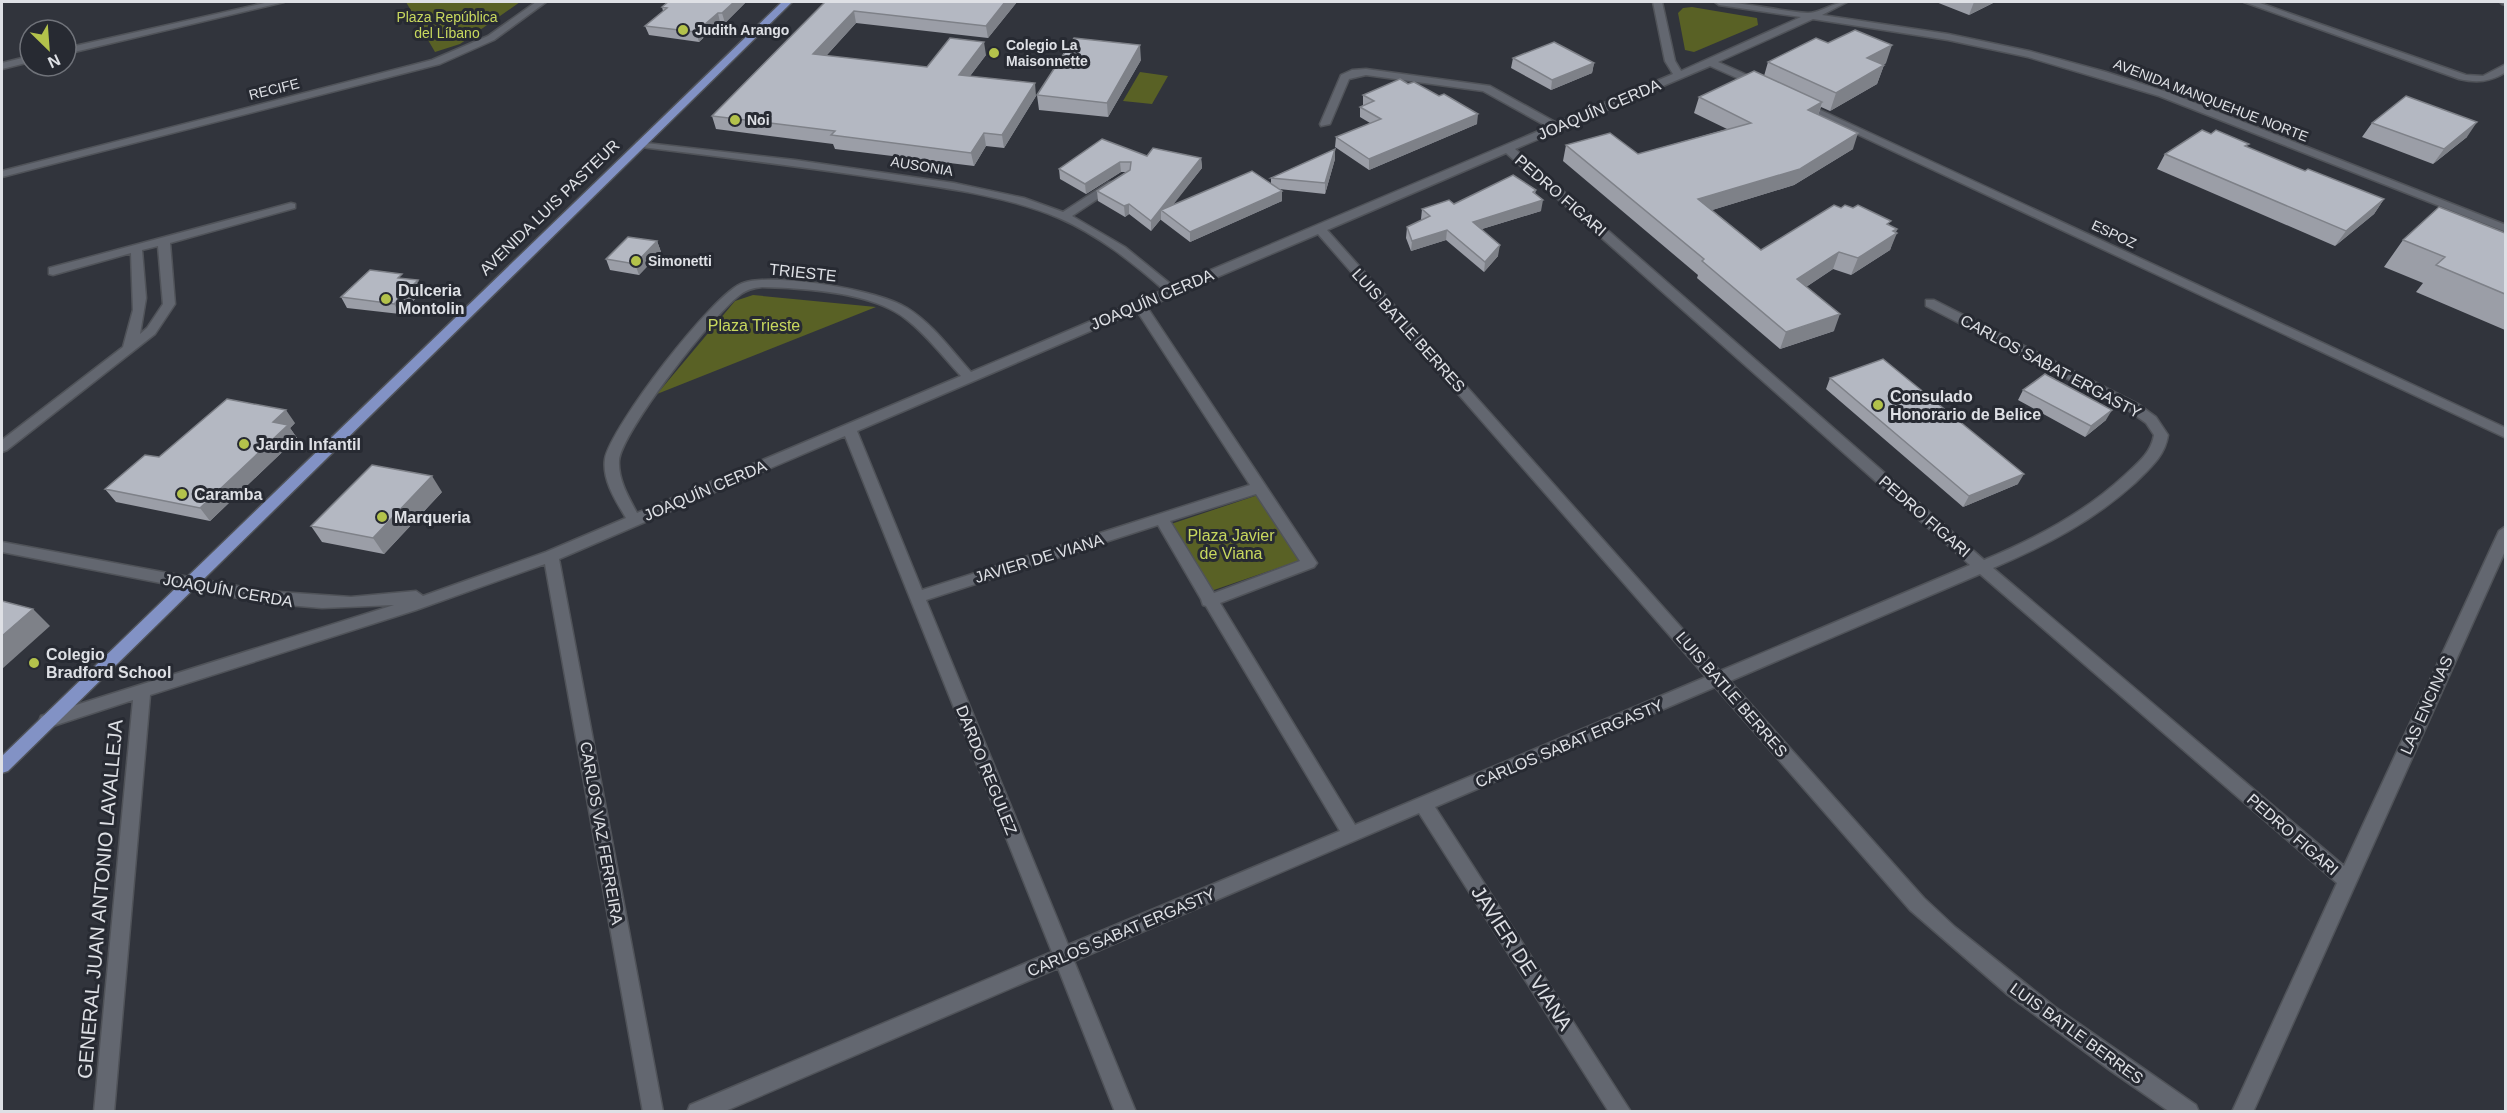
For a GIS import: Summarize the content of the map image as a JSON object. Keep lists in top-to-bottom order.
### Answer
{
  "streets": {
    "main road": ["AVENIDA LUIS PASTEUR"],
    "street": [
      "RECIFE",
      "AVENIDA MANQUEHUE NORTE",
      "JOAQUÍN CERDA",
      "AUSONIA",
      "PEDRO FIGARI",
      "ESPOZ",
      "TRIESTE",
      "LUIS BATLE BERRES",
      "CARLOS SABAT ERGASTY",
      "JAVIER DE VIANA",
      "LAS ENCINAS",
      "DARDO REGULEZ",
      "CARLOS VAZ FERREIRA",
      "GENERAL JUAN ANTONIO LAVALLEJA"
    ]
  },
  "crossings": [
    ["AVENIDA MANQUEHUE NORTE", "JOAQUÍN CERDA"],
    ["JOAQUÍN CERDA", "AUSONIA"],
    ["JOAQUÍN CERDA", "PEDRO FIGARI"],
    ["JOAQUÍN CERDA", "AVENIDA LUIS PASTEUR"],
    ["JOAQUÍN CERDA", "TRIESTE"],
    ["JOAQUÍN CERDA", "LUIS BATLE BERRES"],
    ["JOAQUÍN CERDA", "DARDO REGULEZ"],
    ["JOAQUÍN CERDA", "CARLOS VAZ FERREIRA"],
    ["JOAQUÍN CERDA", "GENERAL JUAN ANTONIO LAVALLEJA"],
    ["AUSONIA", "AVENIDA LUIS PASTEUR"],
    ["PEDRO FIGARI", "CARLOS SABAT ERGASTY"],
    ["PEDRO FIGARI", "LAS ENCINAS"],
    ["LUIS BATLE BERRES", "CARLOS SABAT ERGASTY"],
    ["CARLOS SABAT ERGASTY", "JAVIER DE VIANA"],
    ["CARLOS SABAT ERGASTY", "DARDO REGULEZ"],
    ["JAVIER DE VIANA", "DARDO REGULEZ"]
  ],
  "parks": ["Plaza República del Líbano", "Plaza Trieste", "Plaza Javier de Viana"],
  "places": [
    "Judith Arango",
    "Colegio La Maisonnette",
    "Noi",
    "Simonetti",
    "Dulceria Montolin",
    "Consulado Honorario de Belice",
    "Jardin Infantil",
    "Caramba",
    "Marqueria",
    "Colegio Bradford School"
  ],
  "north": "bottom right"
}
